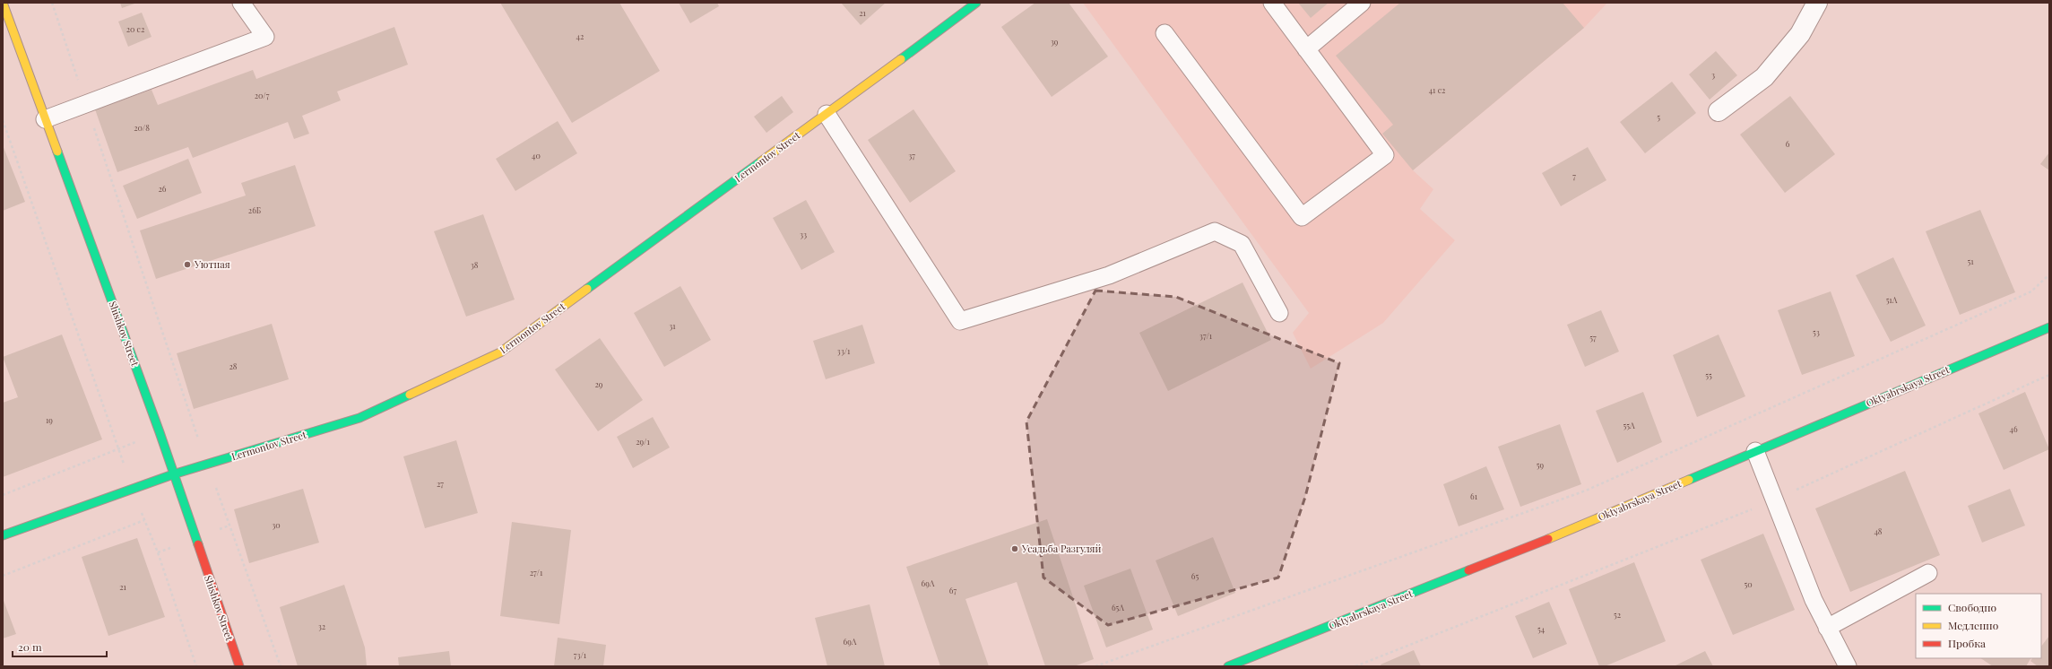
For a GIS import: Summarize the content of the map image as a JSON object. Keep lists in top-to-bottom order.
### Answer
{
  "streets": {
    "street": ["Lermontov Street", "Shishkov Street", "Oktyabrskaya Street"]
  },
  "crossings": [
    ["Lermontov Street", "Shishkov Street"]
  ],
  "places": ["Уютная", "Усадьба Разгуляй"],
  "house_numbers": [
    "21",
    "20 с2",
    "42",
    "39",
    "3",
    "41 с2",
    "20/7",
    "5",
    "20/8",
    "6",
    "40",
    "37",
    "7",
    "26",
    "26Б",
    "33",
    "51",
    "38",
    "51А",
    "31",
    "53",
    "37/1",
    "57",
    "33/1",
    "28",
    "55",
    "29",
    "19",
    "55А",
    "46",
    "29/1",
    "59",
    "27",
    "61",
    "30",
    "48",
    "27/1",
    "65",
    "69А",
    "50",
    "21",
    "67",
    "65А",
    "52",
    "32",
    "54",
    "69А",
    "73/1"
  ],
  "legend": ["Свободно", "Медленно", "Пробка"],
  "scale_bar": "20 m"
}
